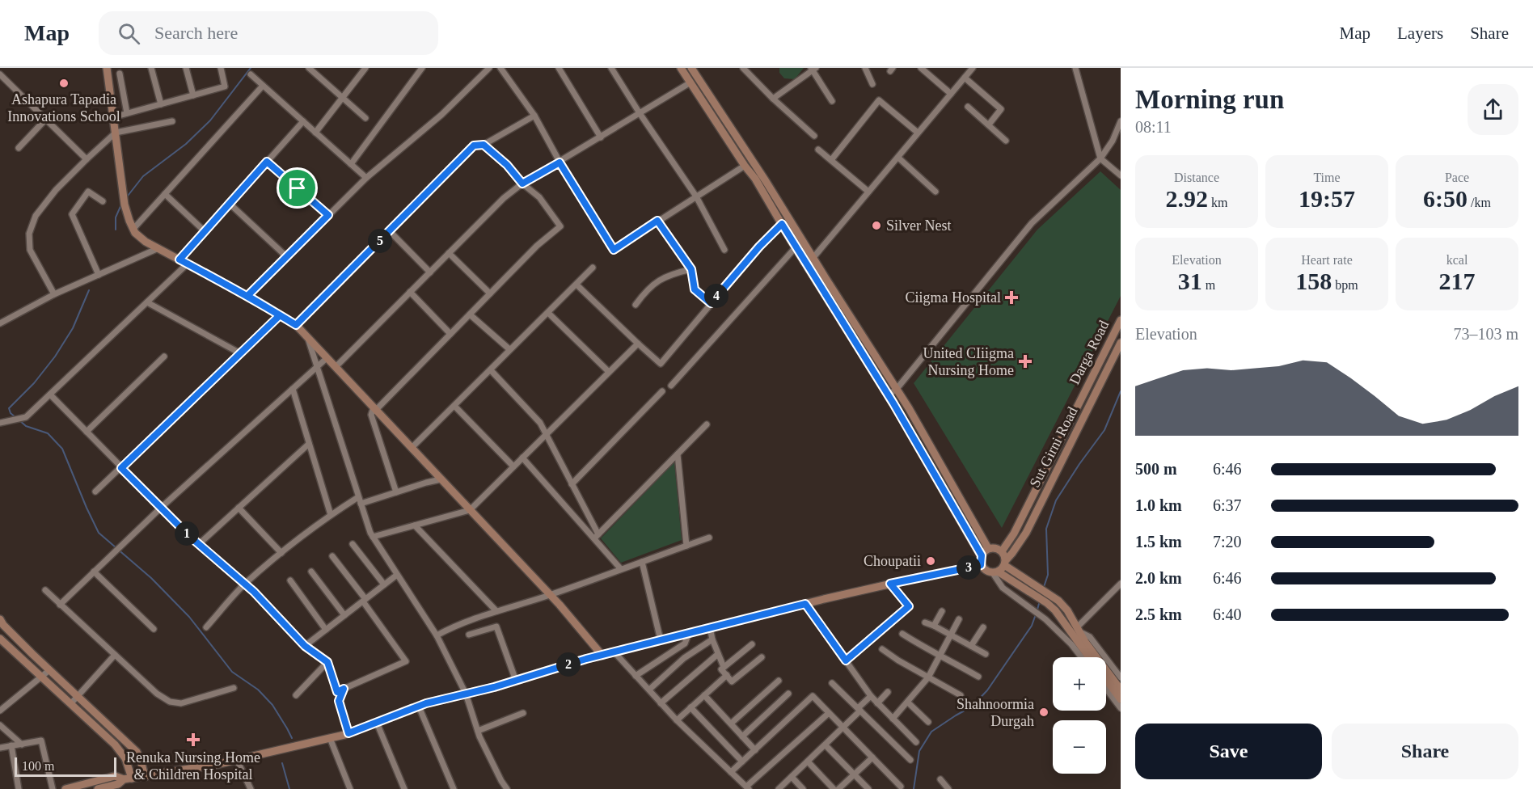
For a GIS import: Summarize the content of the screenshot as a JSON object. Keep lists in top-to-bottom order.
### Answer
{
  "streets": {
    "street": ["Darga Road", "Sut Girni Road"]
  },
  "crossings": [
    ["Darga Road", "Sut Girni Road"]
  ],
  "places": {
    "other": [
      "Ashapura Tapadia Innovations School",
      "Silver Nest",
      "Choupatii",
      "Shahnoormia Durgah"
    ],
    "health": ["Ciigma Hospital", "United CIiigma Nursing Home", "Renuka Nursing Home & Children Hospital"]
  },
  "scale_bar": "100 m",
  "page": {
    "header": "Map",
    "search": "Search here",
    "nav": ["Map", "Layers", "Share"],
    "heading": ["Morning run", "08:11"],
    "stats": [
      ["Distance", "2.92 km"],
      ["Time", "19:57"],
      ["Pace", "6:50 /km"],
      ["Elevation", "31 m"],
      ["Heart rate", "158 bpm"],
      ["kcal", "217"]
    ],
    "pins": [
      "5",
      "4",
      "1",
      "3",
      "2"
    ],
    "chart": ["Elevation", "73–103 m"],
    "list": [
      {
        "name": "500 m",
        "note": "6:46"
      },
      {
        "name": "1.0 km",
        "note": "6:37"
      },
      {
        "name": "1.5 km",
        "note": "7:20"
      },
      {
        "name": "2.0 km",
        "note": "6:46"
      },
      {
        "name": "2.5 km",
        "note": "6:40"
      }
    ],
    "map_buttons": ["+", "−"],
    "buttons": ["Save", "Share"],
    "scale": "100 m"
  }
}
